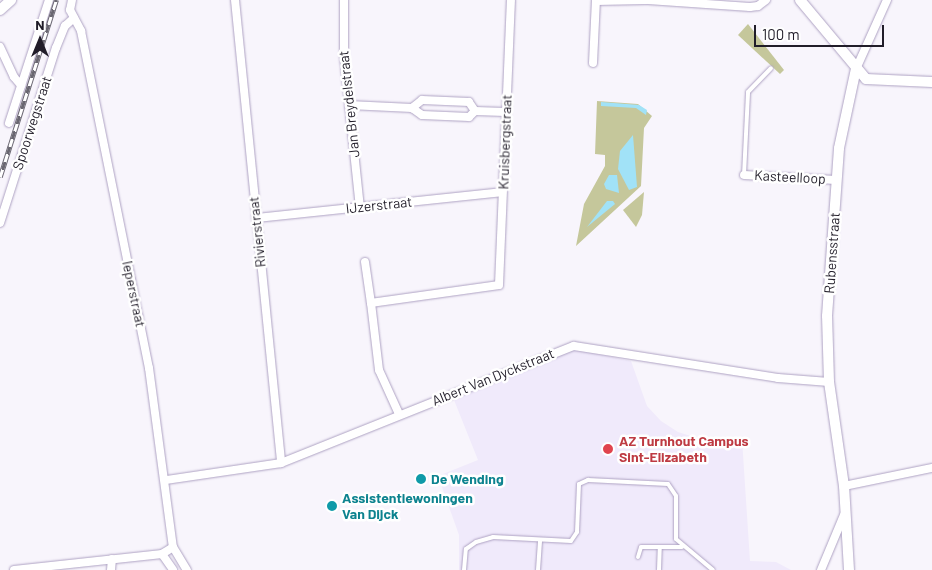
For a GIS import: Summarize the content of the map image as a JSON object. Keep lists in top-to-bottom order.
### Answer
{
  "streets": {
    "street": [
      "Jan Breydelstraat",
      "Spoorwegstraat",
      "Kruisbergstraat",
      "Kasteelloop",
      "IJzerstraat",
      "Rivierstraat",
      "Rubensstraat",
      "Ieperstraat",
      "Albert Van Dyckstraat"
    ]
  },
  "crossings": [
    ["Jan Breydelstraat", "IJzerstraat"],
    ["Spoorwegstraat", "Ieperstraat"],
    ["Kruisbergstraat", "IJzerstraat"],
    ["Kasteelloop", "Rubensstraat"],
    ["IJzerstraat", "Rivierstraat"],
    ["Rivierstraat", "Albert Van Dyckstraat"],
    ["Rubensstraat", "Albert Van Dyckstraat"],
    ["Ieperstraat", "Albert Van Dyckstraat"]
  ],
  "places": ["AZ Turnhout Campus Sint-Elizabeth", "De Wending", "Assistentiewoningen Van Dijck"],
  "scale_bar": "100 m",
  "north": "top"
}
